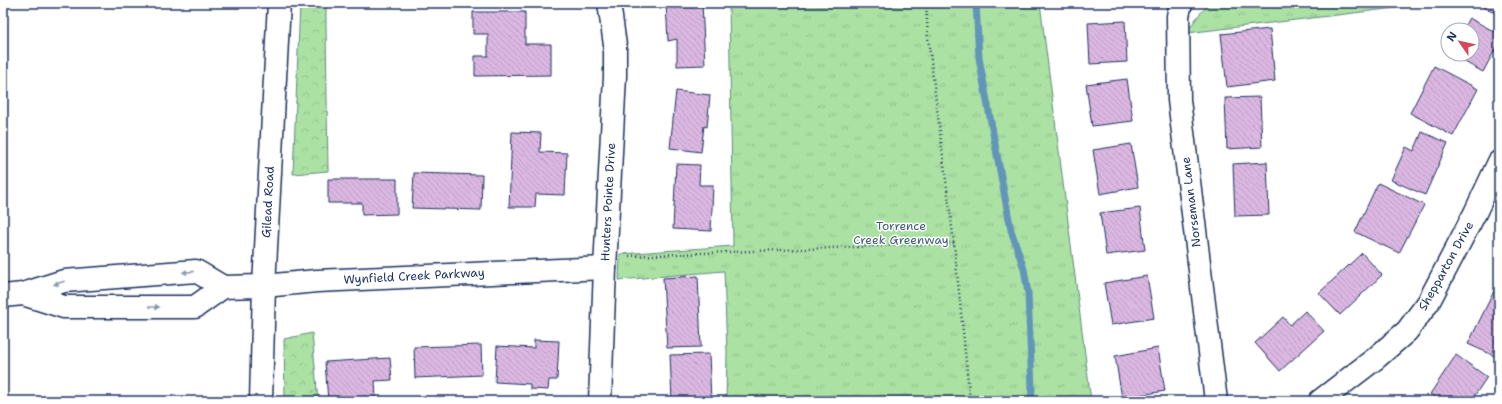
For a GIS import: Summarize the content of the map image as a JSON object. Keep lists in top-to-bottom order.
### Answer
{
  "streets": {
    "street": [
      "Gilead Road",
      "Hunters Pointe Drive",
      "Norseman Lane",
      "Shepparton Drive",
      "Wynfield Creek Parkway"
    ]
  },
  "crossings": [
    ["Gilead Road", "Wynfield Creek Parkway"],
    ["Hunters Pointe Drive", "Wynfield Creek Parkway"]
  ],
  "parks": ["Torrence Creek Greenway"],
  "north": "top left"
}
